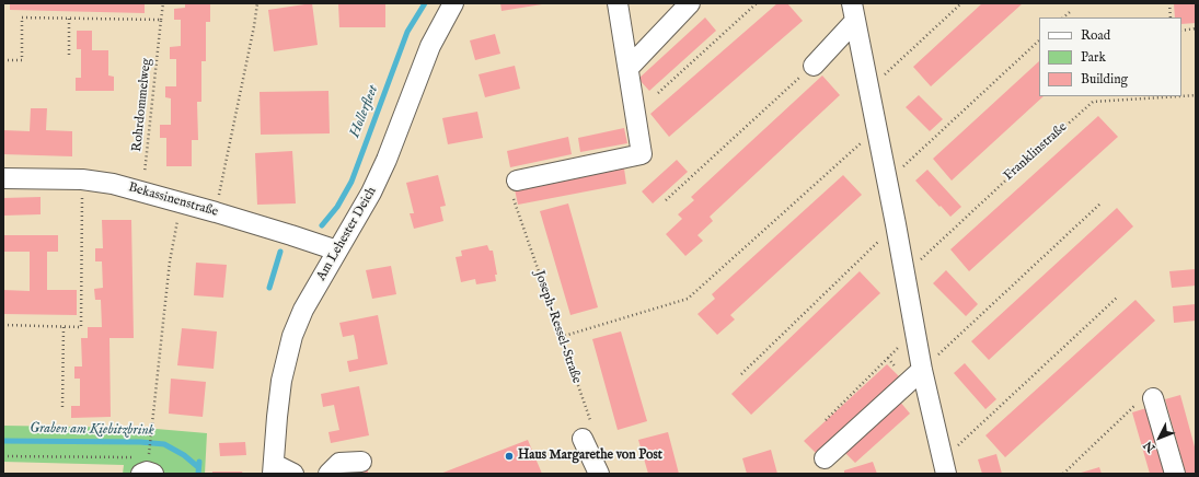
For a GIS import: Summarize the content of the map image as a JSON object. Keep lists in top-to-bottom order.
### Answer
{
  "streets": {
    "street": ["Bekassinenstraße", "Am Lehester Deich"],
    "path": ["Rohrdommelweg", "Franklinstraße", "Joseph-Ressel-Straße"]
  },
  "crossings": [
    ["Rohrdommelweg", "Bekassinenstraße"],
    ["Bekassinenstraße", "Am Lehester Deich"]
  ],
  "water": ["Hollerfleet", "Graben am Kiebitzbrink"],
  "places": ["Haus Margarethe von Post"],
  "legend": ["Road", "Park", "Building"],
  "north": "bottom left"
}
